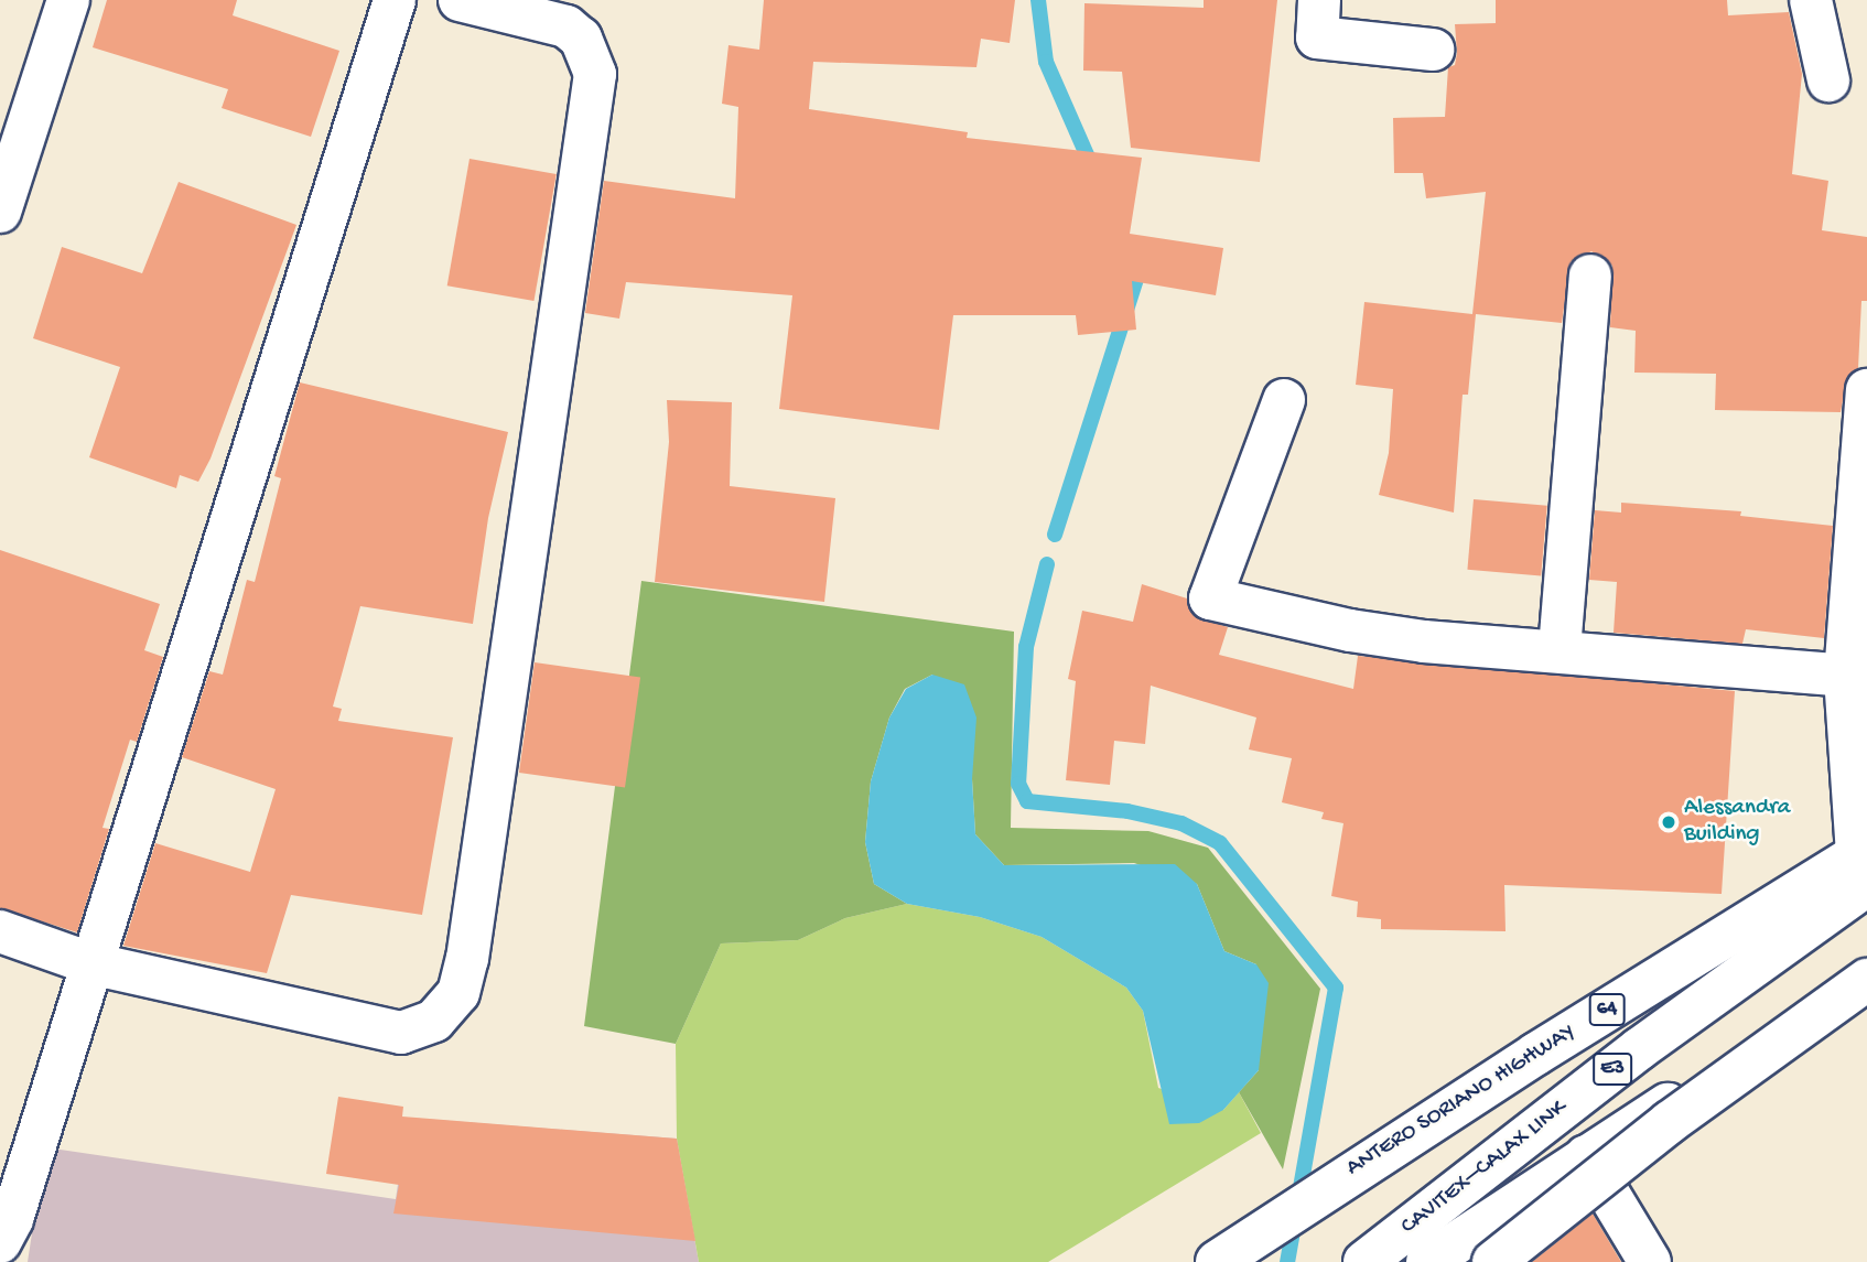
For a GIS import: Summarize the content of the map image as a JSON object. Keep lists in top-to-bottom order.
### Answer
{
  "streets": {
    "main road": [
      "64",
      "E3",
      "ANTERO SORIANO HIGHWAY",
      "CAVITEX–CALAX LINK"
    ]
  },
  "crossings": [
    ["ANTERO SORIANO HIGHWAY", "CAVITEX–CALAX LINK"]
  ],
  "places": ["Alessandra Building"]
}
